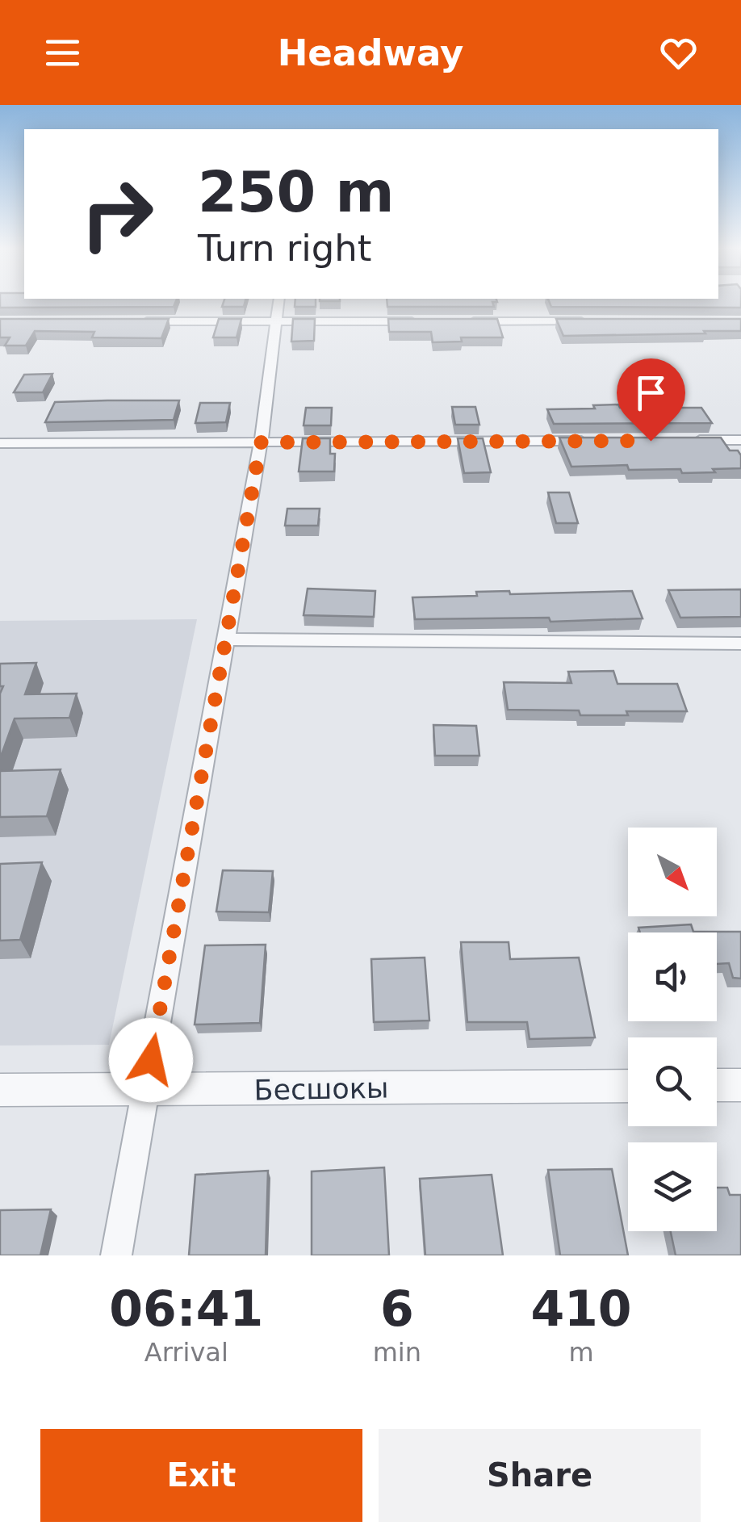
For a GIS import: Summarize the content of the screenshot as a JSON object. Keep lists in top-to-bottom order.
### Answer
{
  "streets": {
    "street": ["Бесшокы"]
  },
  "north": "bottom right",
  "page": {
    "header": "Headway",
    "turn": ["250 m", "Turn right"],
    "eta": [
      "06:41",
      "Arrival",
      "6",
      "min",
      "410",
      "m"
    ],
    "buttons": ["Exit", "Share"]
  }
}
